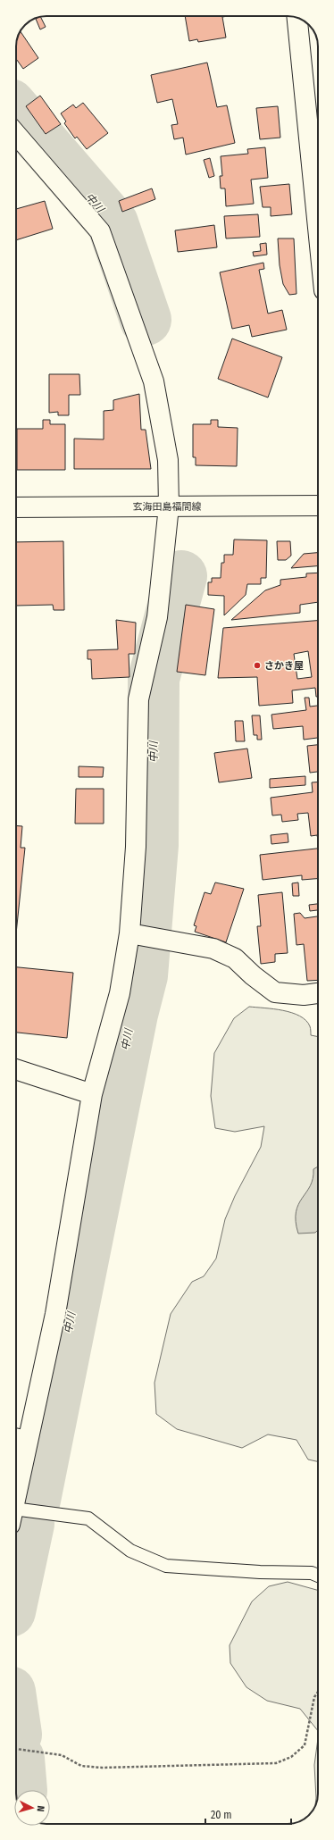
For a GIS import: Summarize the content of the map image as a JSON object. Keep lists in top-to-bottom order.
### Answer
{
  "streets": {
    "street": ["玄海田島福間線"]
  },
  "water": ["中川"],
  "places": ["さかき屋"],
  "scale_bar": "20 m",
  "north": "right"
}
